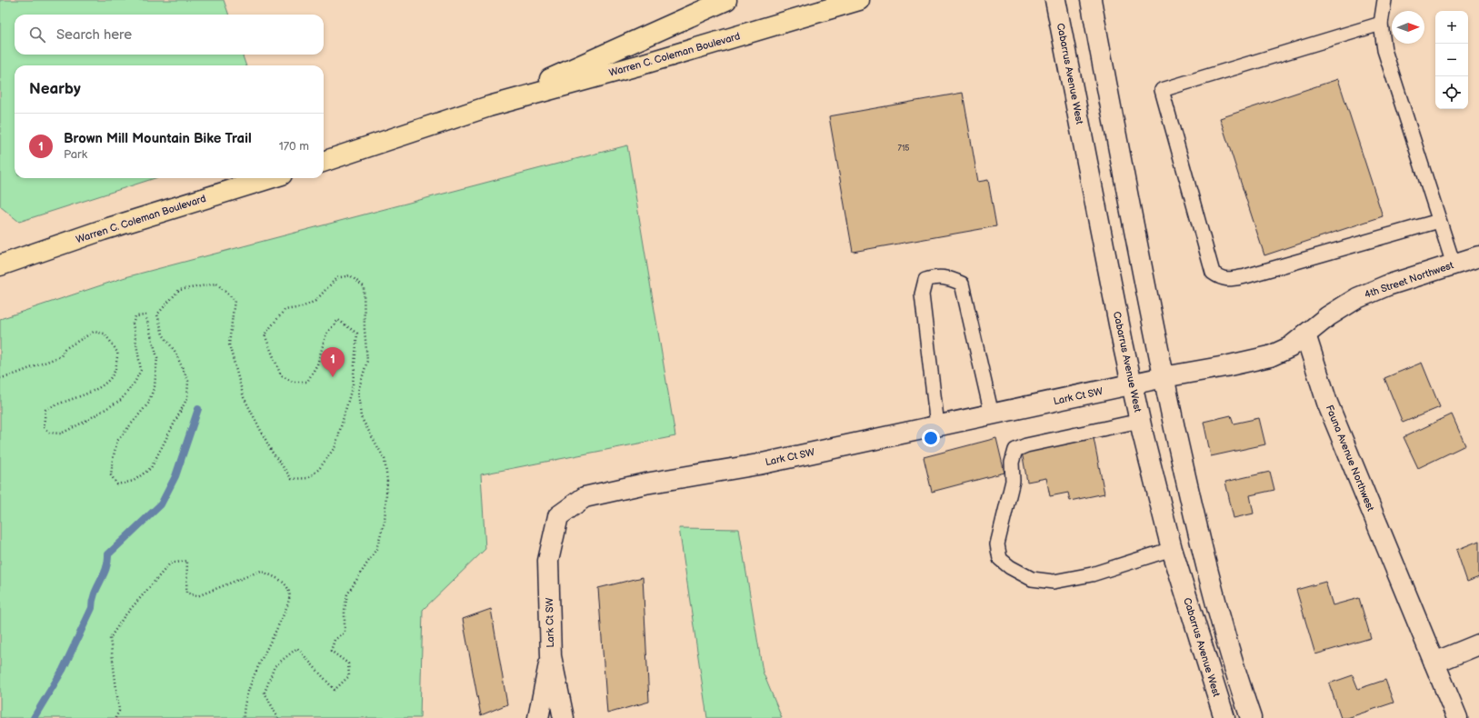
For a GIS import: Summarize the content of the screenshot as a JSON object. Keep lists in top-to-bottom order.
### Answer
{
  "streets": {
    "highway": ["Warren C. Coleman Boulevard"],
    "street": [
      "Cabarrus Avenue West",
      "4th Street Northwest",
      "Lark Ct SW",
      "Fauna Avenue Northwest"
    ]
  },
  "crossings": [
    ["Cabarrus Avenue West", "Lark Ct SW"],
    ["4th Street Northwest", "Fauna Avenue Northwest"]
  ],
  "house_numbers": ["715"],
  "north": "right",
  "page": {
    "map_buttons": ["+", "−"],
    "search": "Search here",
    "heading": "Nearby",
    "list": [
      {
        "mark": "1",
        "name": "Brown Mill Mountain Bike Trail",
        "note": "Park",
        "value": "170 m"
      }
    ],
    "pins": "1"
  }
}
